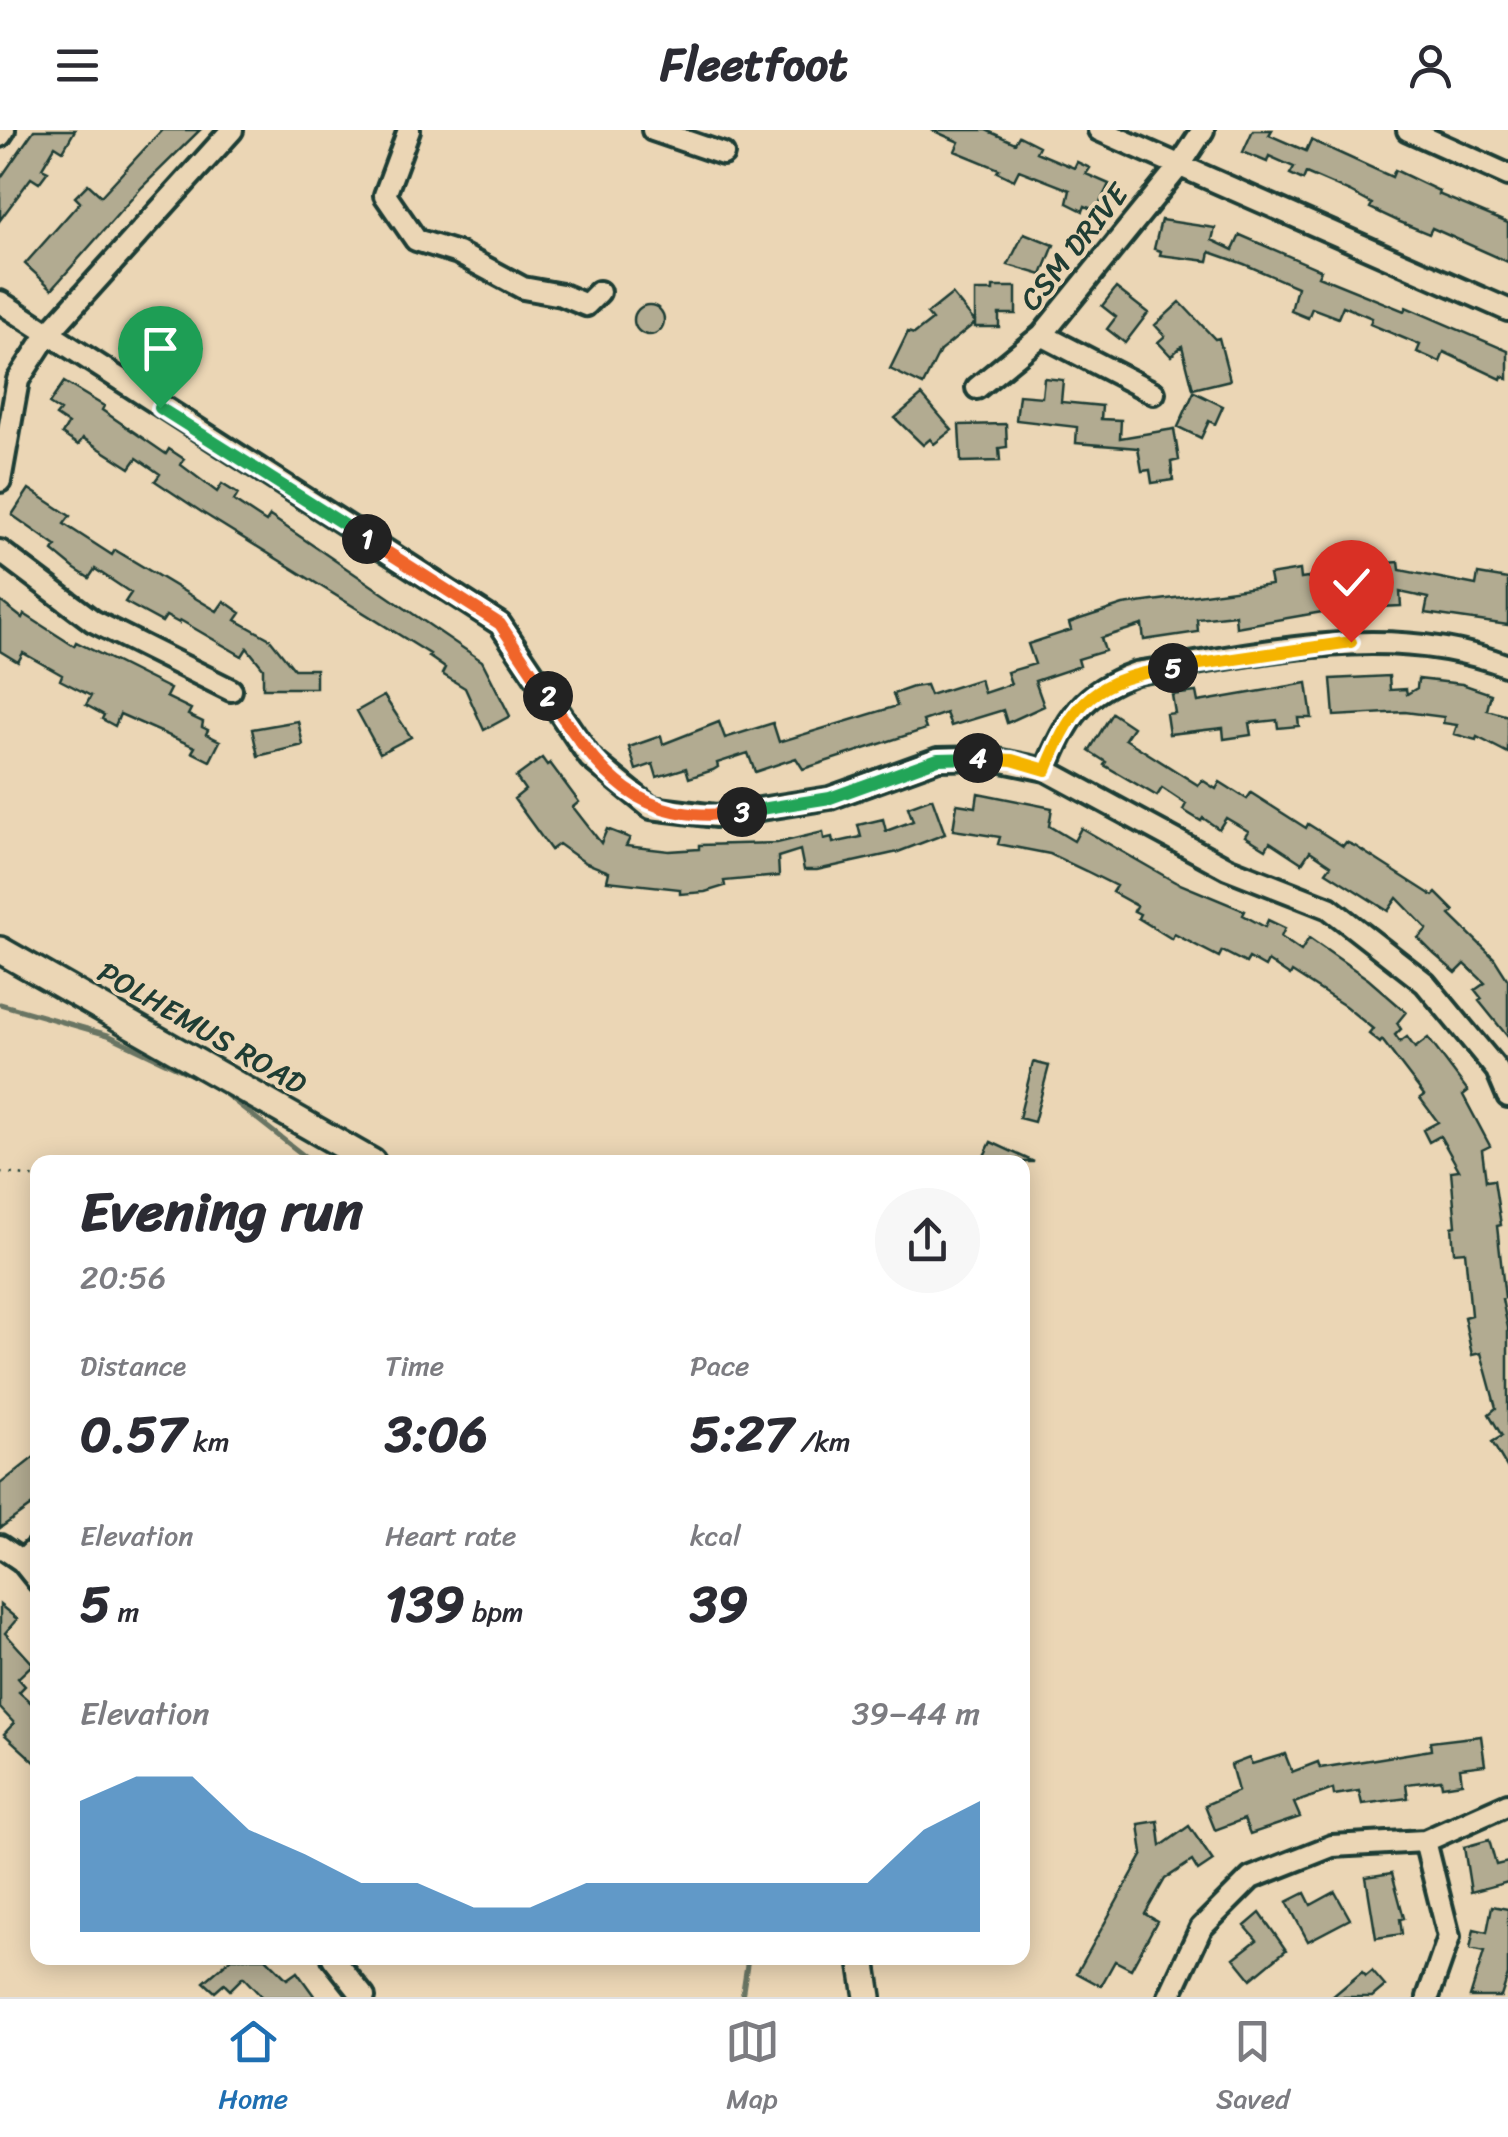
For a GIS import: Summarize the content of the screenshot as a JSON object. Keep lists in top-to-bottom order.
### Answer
{
  "streets": {
    "main road": ["POLHEMUS ROAD"],
    "street": ["CSM DRIVE"]
  },
  "page": {
    "header": "Fleetfoot",
    "pins": [
      "1",
      "5",
      "2",
      "4",
      "3"
    ],
    "heading": ["Evening run", "20:56"],
    "stats": [
      ["Distance", "0.57 km"],
      ["Time", "3:06"],
      ["Pace", "5:27 /km"],
      ["Elevation", "5 m"],
      ["Heart rate", "139 bpm"],
      ["kcal", "39"]
    ],
    "chart": ["Elevation", "39–44 m"],
    "tabs": ["Home", "Map", "Saved"]
  }
}
